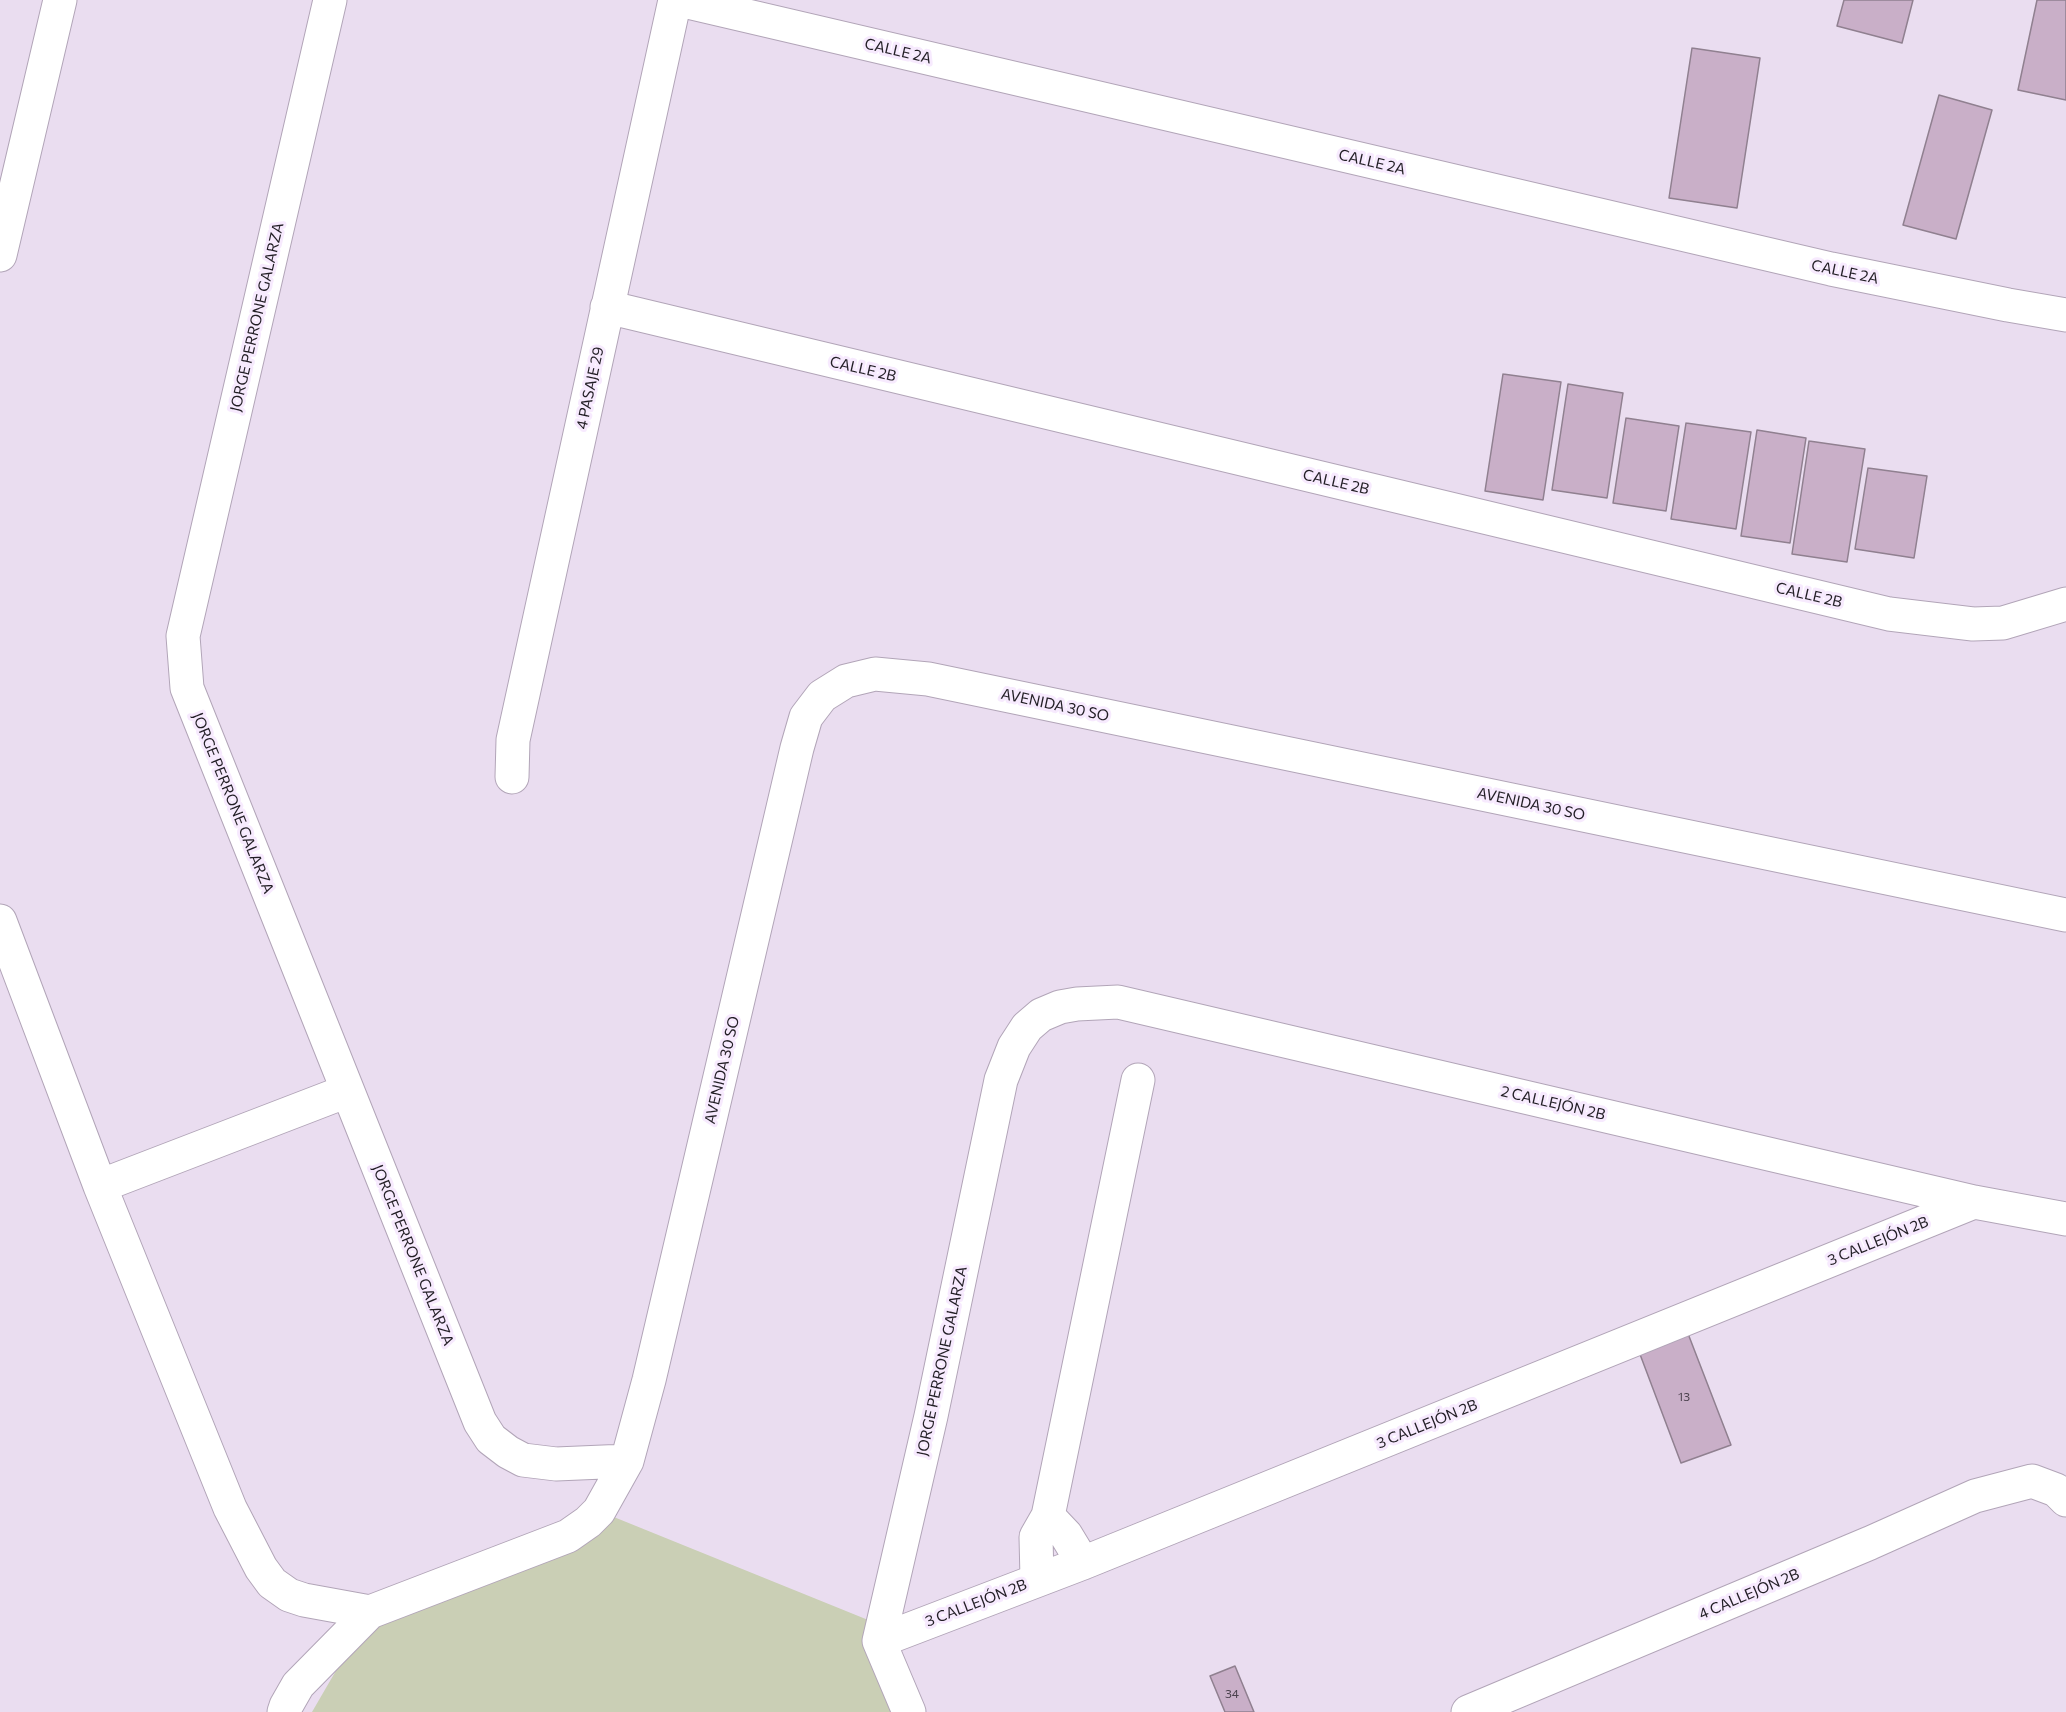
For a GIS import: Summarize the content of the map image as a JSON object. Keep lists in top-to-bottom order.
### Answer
{
  "streets": {
    "street": [
      "CALLE 2A",
      "JORGE PERRONE GALARZA",
      "CALLE 2B",
      "4 PASAJE 29",
      "AVENIDA 30 SO",
      "2 CALLEJÓN 2B",
      "3 CALLEJÓN 2B",
      "4 CALLEJÓN 2B"
    ]
  },
  "crossings": [
    ["CALLE 2A", "4 PASAJE 29"],
    ["JORGE PERRONE GALARZA", "AVENIDA 30 SO"],
    ["JORGE PERRONE GALARZA", "2 CALLEJÓN 2B"],
    ["JORGE PERRONE GALARZA", "3 CALLEJÓN 2B"],
    ["CALLE 2B", "4 PASAJE 29"],
    ["2 CALLEJÓN 2B", "3 CALLEJÓN 2B"]
  ],
  "house_numbers": ["13", "34"]
}
